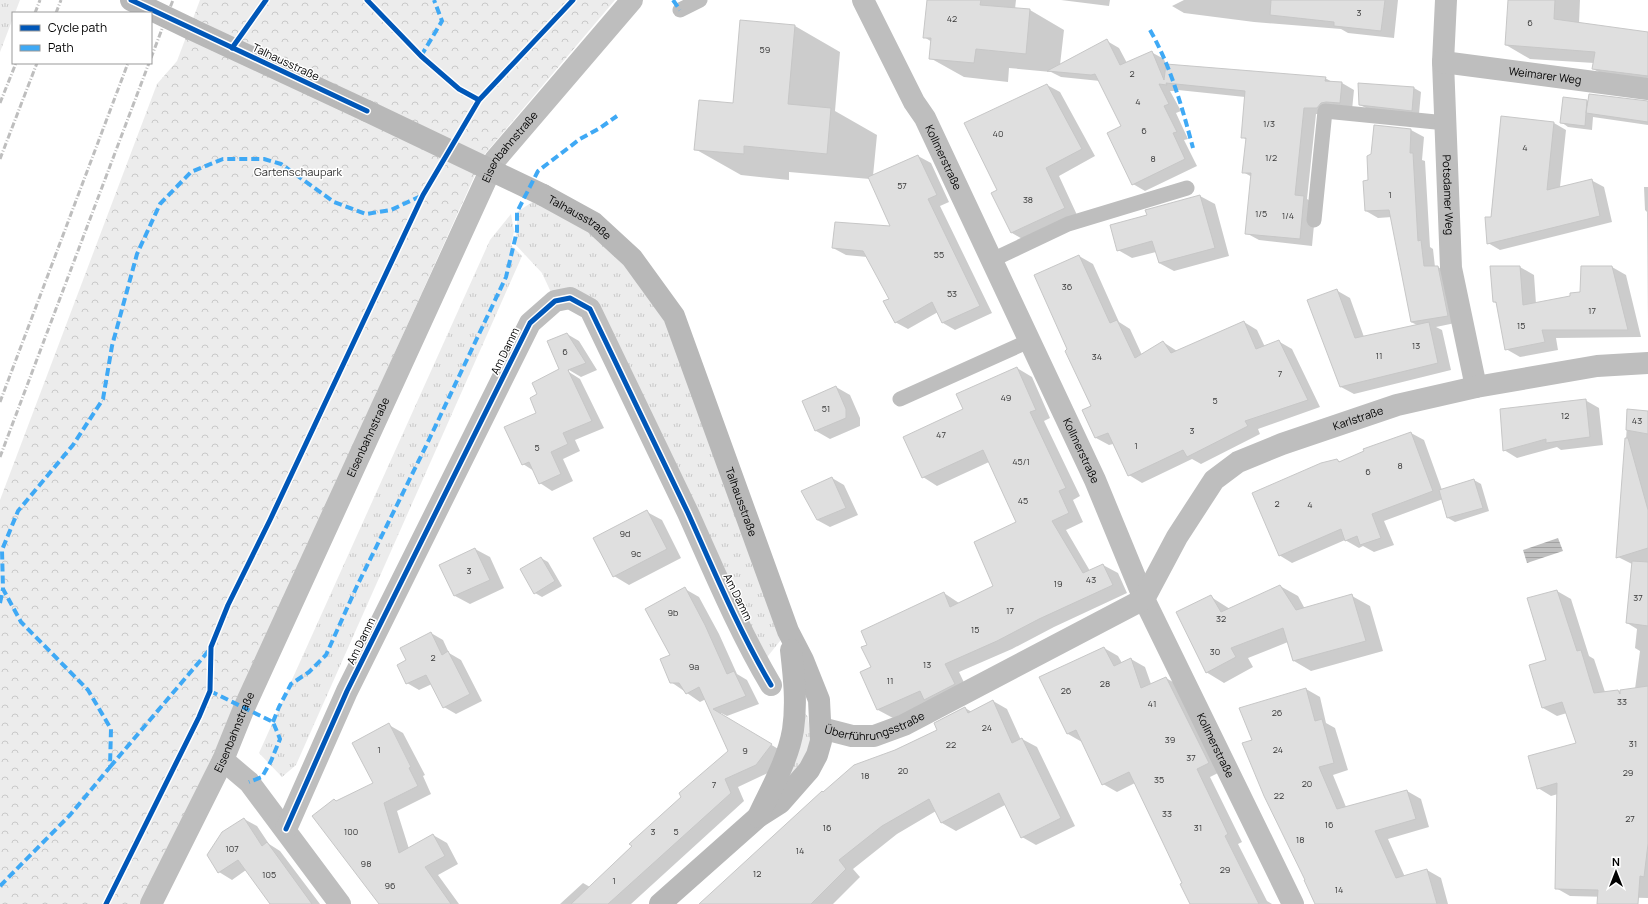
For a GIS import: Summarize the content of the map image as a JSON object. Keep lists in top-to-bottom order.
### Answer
{
  "streets": {
    "main road": ["Talhausstraße", "Überführungsstraße"],
    "street": [
      "Weimarer Weg",
      "Eisenbahnstraße",
      "Kollmerstraße",
      "Potsdamer Weg",
      "Am Damm",
      "Karlstraße"
    ]
  },
  "crossings": [
    ["Talhausstraße", "Überführungsstraße"],
    ["Weimarer Weg", "Potsdamer Weg"],
    ["Kollmerstraße", "Karlstraße"],
    ["Kollmerstraße", "Überführungsstraße"],
    ["Potsdamer Weg", "Karlstraße"],
    ["Karlstraße", "Überführungsstraße"]
  ],
  "parks": ["Gartenschaupark"],
  "house_numbers": [
    "3",
    "42",
    "6",
    "59",
    "2",
    "4",
    "1/3",
    "6",
    "40",
    "4",
    "1/2",
    "8",
    "57",
    "1",
    "38",
    "1/5",
    "1/4",
    "55",
    "36",
    "53",
    "17",
    "15",
    "13",
    "6",
    "11",
    "34",
    "7",
    "49",
    "5",
    "51",
    "12",
    "43",
    "3",
    "47",
    "1",
    "5",
    "45/1",
    "8",
    "6",
    "45",
    "2",
    "4",
    "9d",
    "9c",
    "3",
    "43",
    "19",
    "37",
    "17",
    "9b",
    "32",
    "15",
    "30",
    "2",
    "13",
    "9a",
    "11",
    "28",
    "26",
    "33",
    "41",
    "26",
    "24",
    "39",
    "31",
    "22",
    "1",
    "24",
    "9",
    "37",
    "20",
    "29",
    "18",
    "35",
    "20",
    "7",
    "22",
    "33",
    "27",
    "16",
    "16",
    "31",
    "100",
    "3",
    "5",
    "18",
    "107",
    "14",
    "98",
    "29",
    "12",
    "105",
    "1",
    "96",
    "14"
  ],
  "legend": ["Cycle path", "Path"],
  "north": "top"
}
